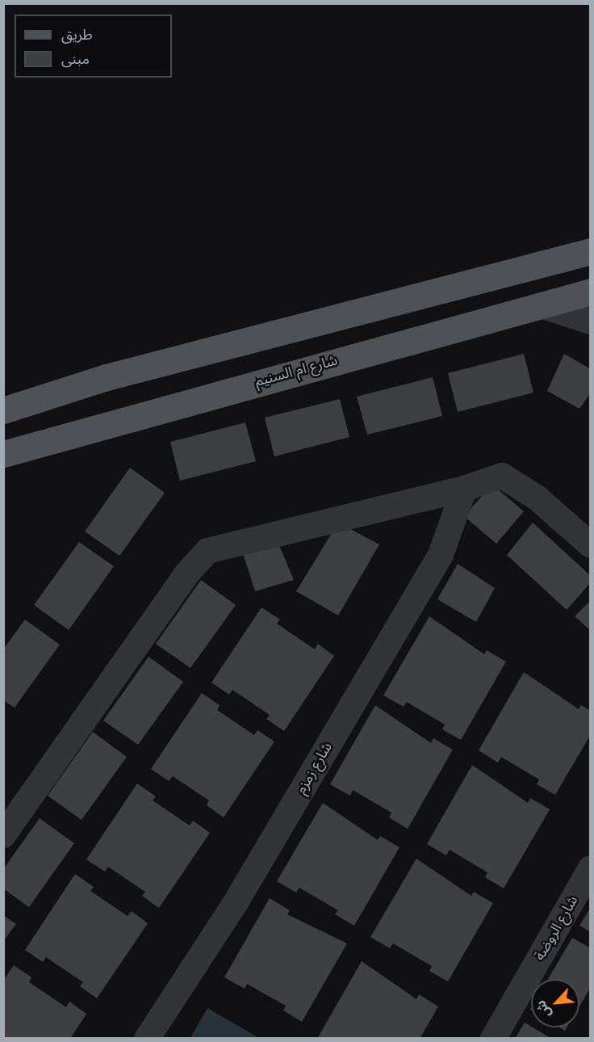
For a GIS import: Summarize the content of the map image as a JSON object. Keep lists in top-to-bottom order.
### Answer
{
  "streets": {
    "main road": ["شارع ام السنيم"],
    "street": ["شارع زمزم", "شارع الروضة"]
  },
  "legend": ["طريق", "مبنى"],
  "north": "bottom left"
}
